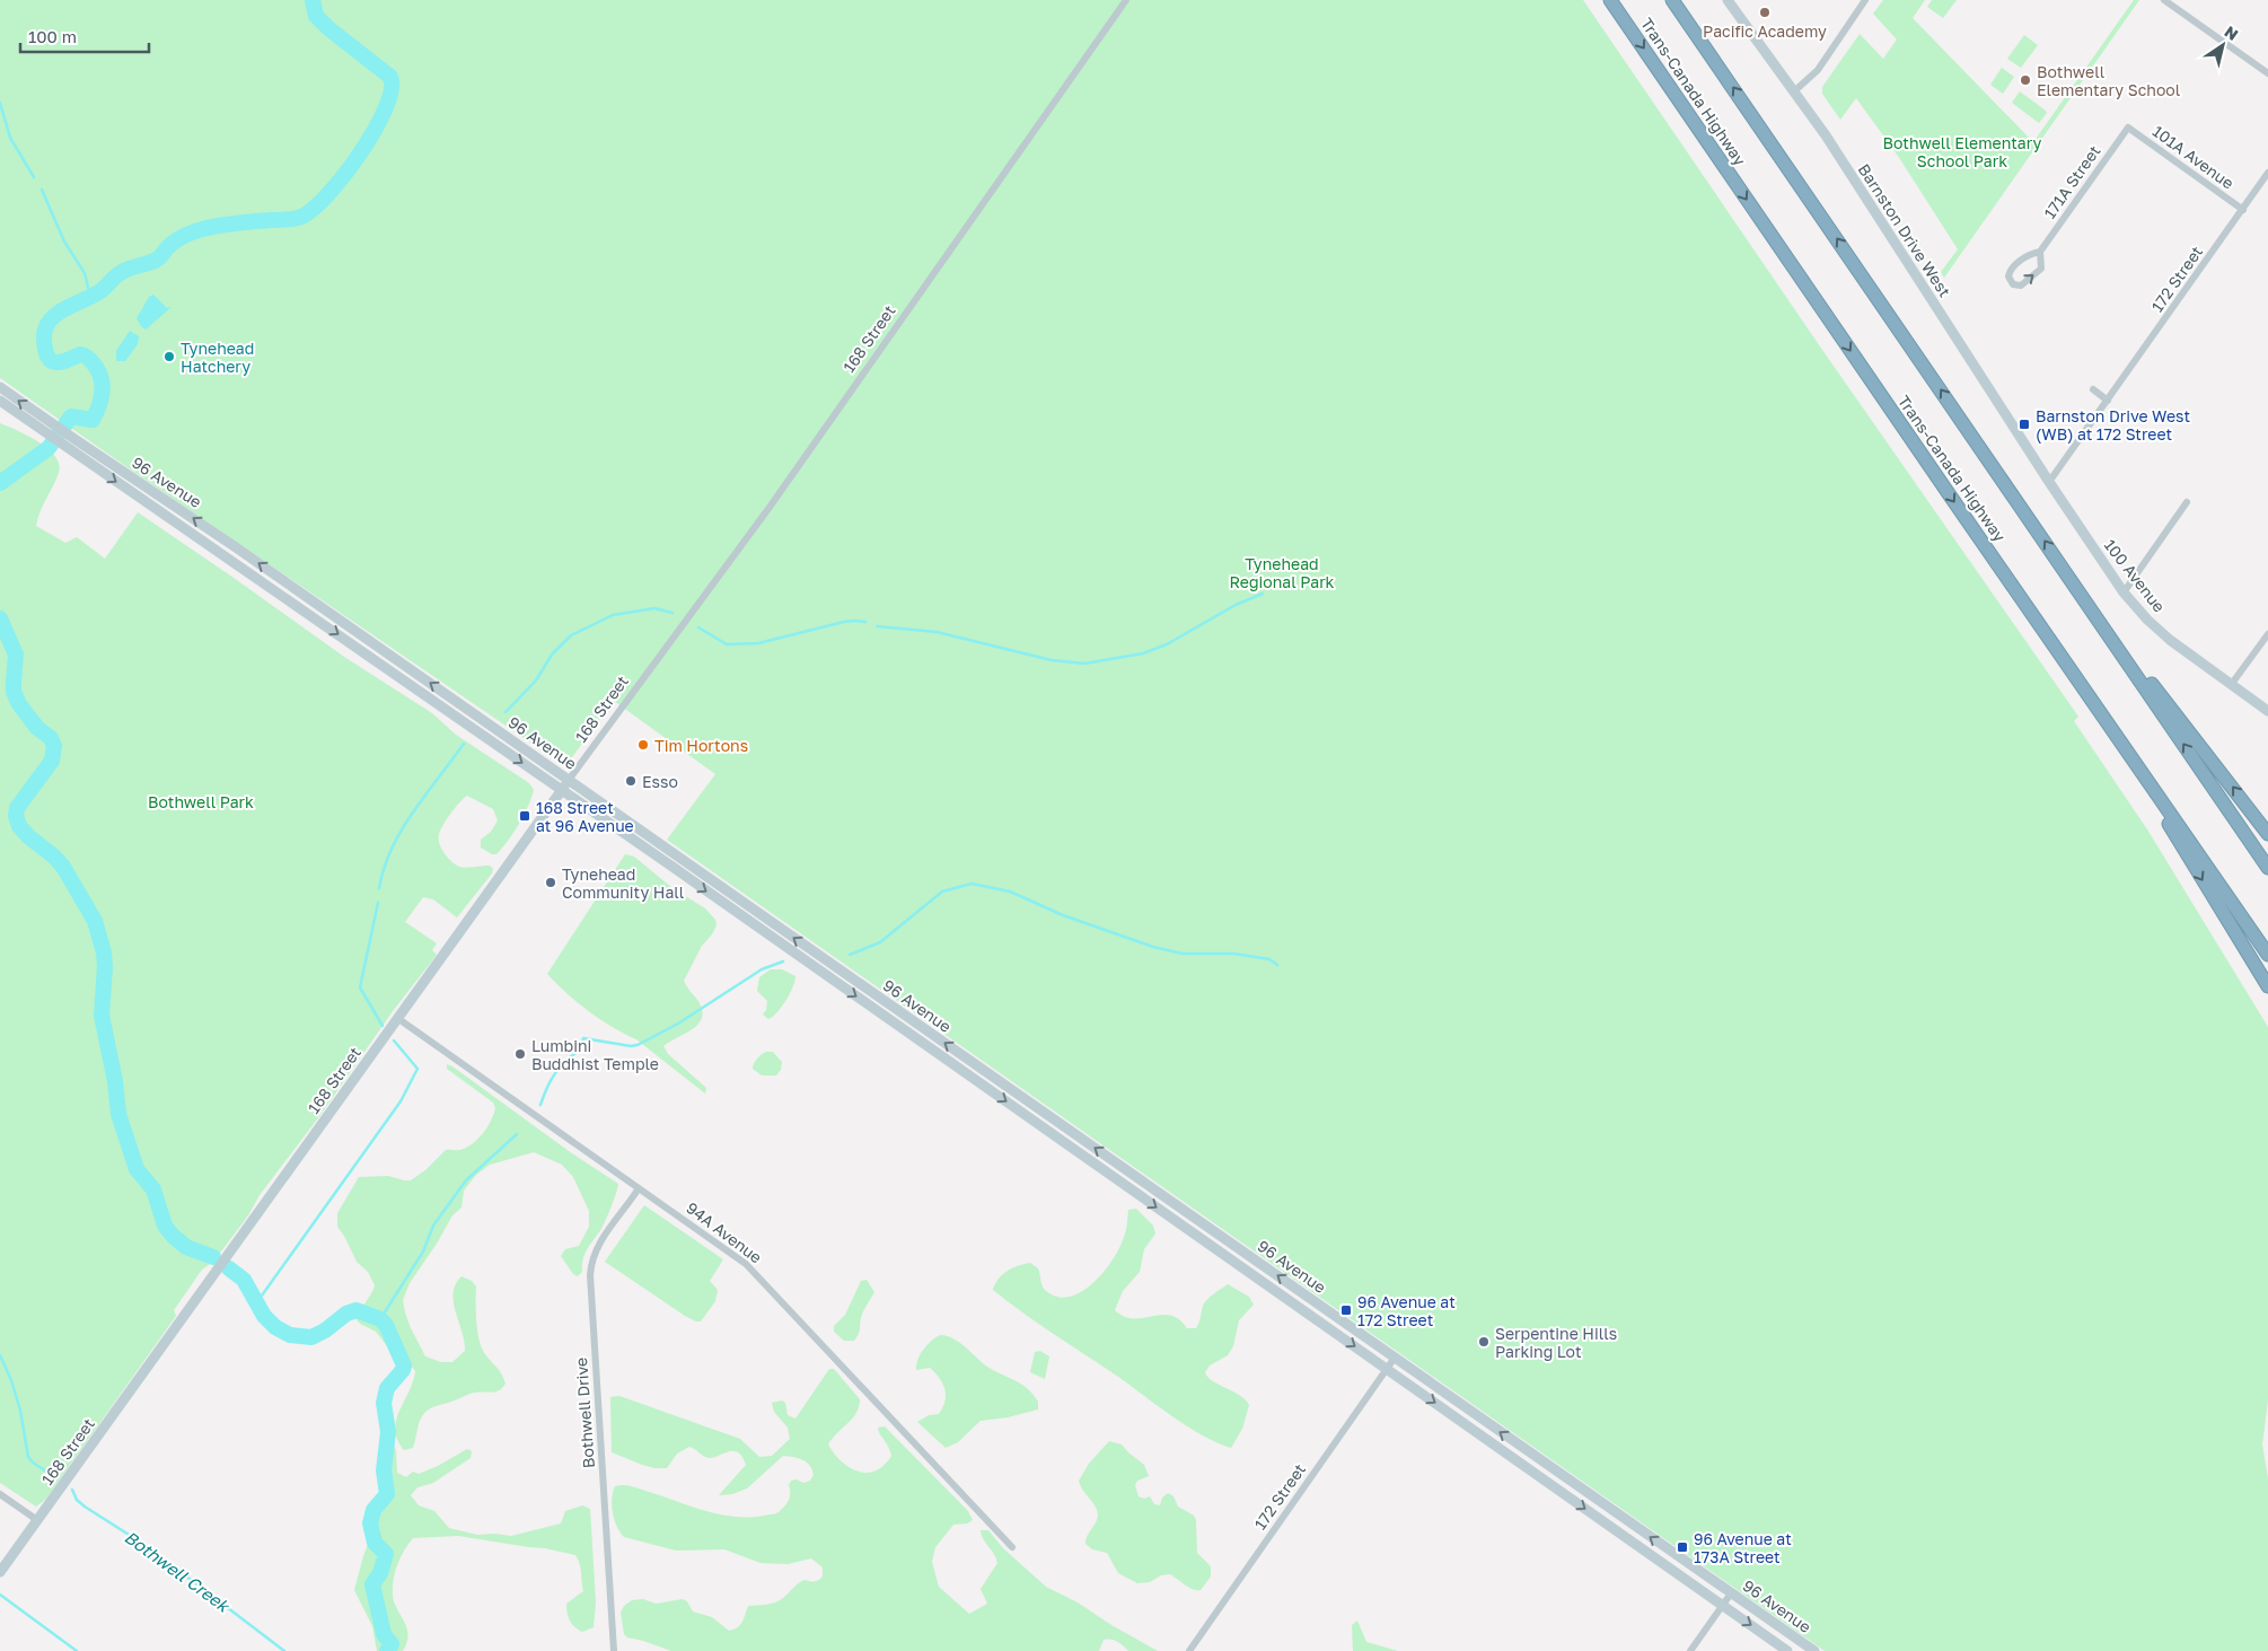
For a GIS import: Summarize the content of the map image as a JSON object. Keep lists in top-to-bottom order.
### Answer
{
  "streets": {
    "highway": ["Trans-Canada Highway"],
    "main road": [
      "Barnston Drive West",
      "168 Street",
      "96 Avenue",
      "100 Avenue"
    ],
    "street": [
      "101A Avenue",
      "171A Street",
      "172 Street",
      "94A Avenue",
      "Bothwell Drive"
    ]
  },
  "crossings": [
    ["101A Avenue", "171A Street"],
    ["101A Avenue", "172 Street"],
    ["Barnston Drive West", "172 Street"],
    ["Barnston Drive West", "100 Avenue"],
    ["172 Street", "96 Avenue"],
    ["172 Street", "100 Avenue"],
    ["168 Street", "96 Avenue"],
    ["168 Street", "94A Avenue"],
    ["94A Avenue", "Bothwell Drive"]
  ],
  "water": ["Bothwell Creek"],
  "parks": ["Bothwell Elementary School Park", "Tynehead Regional Park", "Bothwell Park"],
  "places": {
    "other": [
      "Pacific Academy",
      "Bothwell Elementary School",
      "Tynehead Hatchery",
      "Tim Hortons",
      "Esso",
      "Tynehead Community Hall",
      "Lumbini Buddhist Temple",
      "Serpentine Hills Parking Lot"
    ],
    "transit": [
      "Barnston Drive West (WB) at 172 Street",
      "168 Street at 96 Avenue",
      "96 Avenue at 172 Street",
      "96 Avenue at 173A Street"
    ]
  },
  "scale_bar": "100 m",
  "north": "top right"
}
